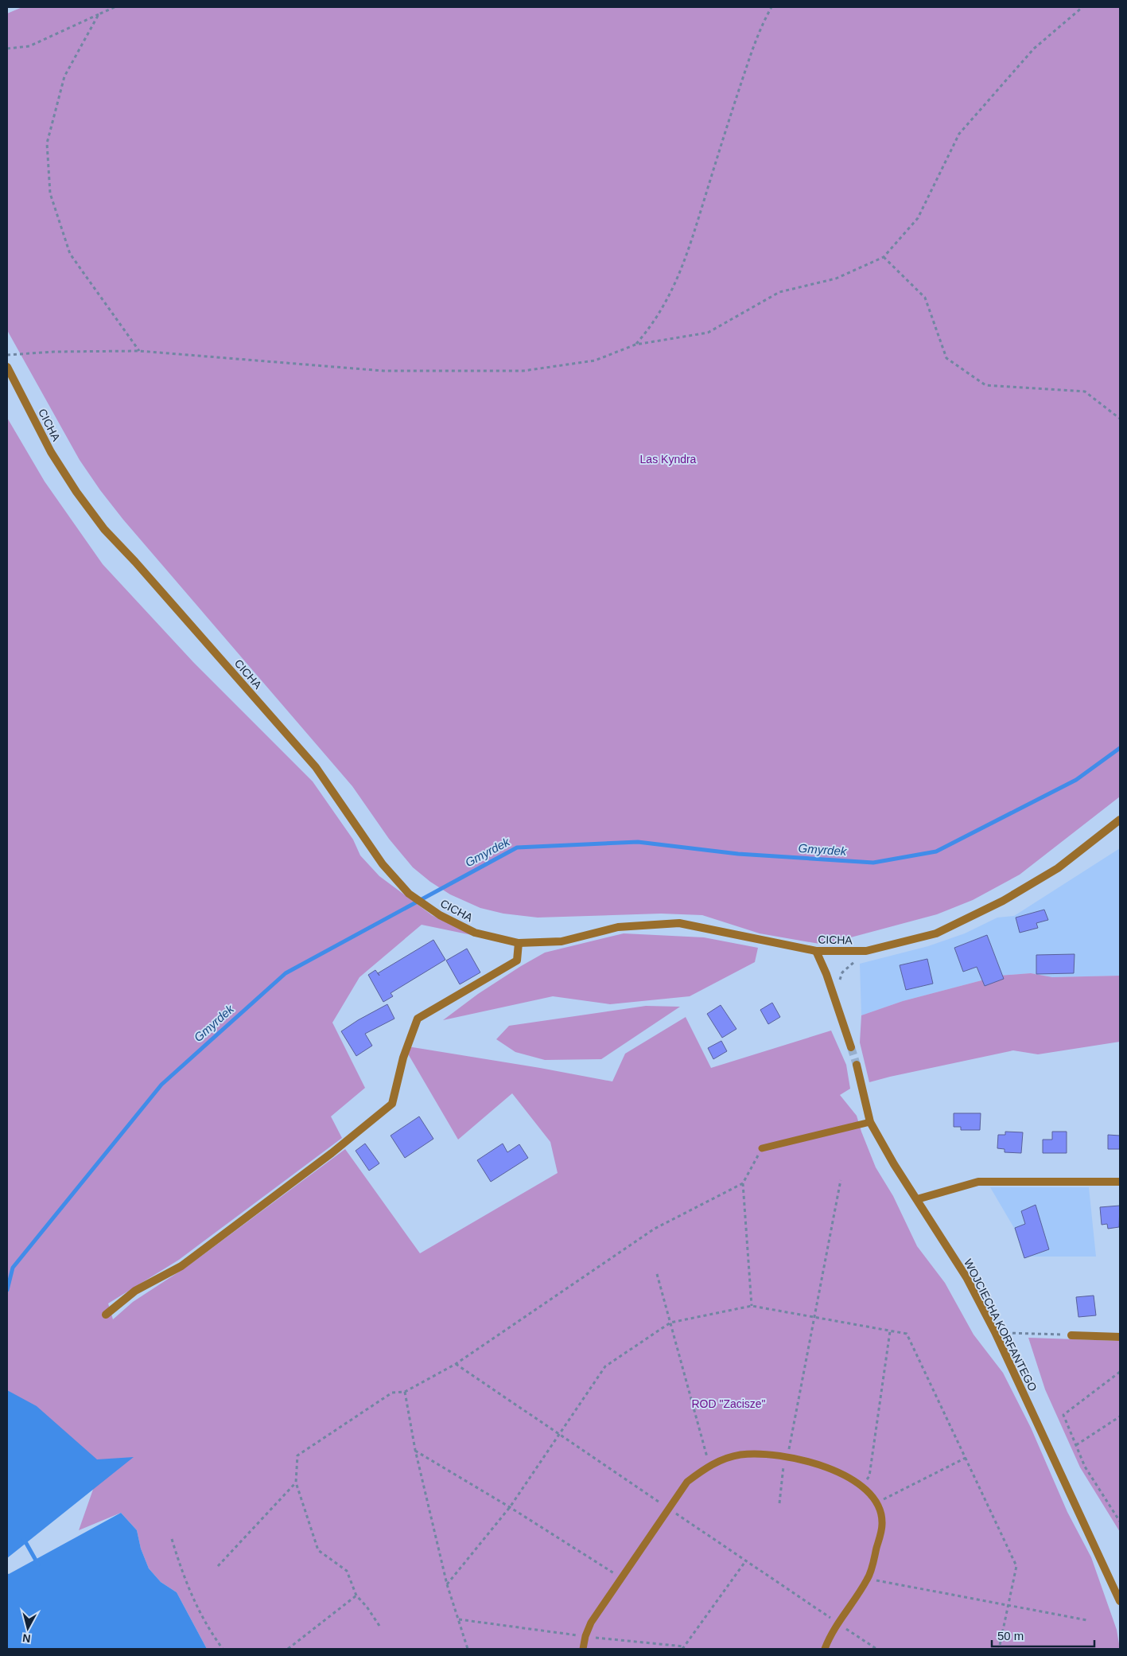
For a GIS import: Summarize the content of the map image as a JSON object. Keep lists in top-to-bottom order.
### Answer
{
  "streets": {
    "street": ["CICHA", "WOJCIECHA KORFANTEGO"]
  },
  "water": ["Gmyrdek"],
  "parks": ["Las Kyndra", "ROD \"Zacisze\""],
  "scale_bar": "50 m",
  "north": "bottom"
}
